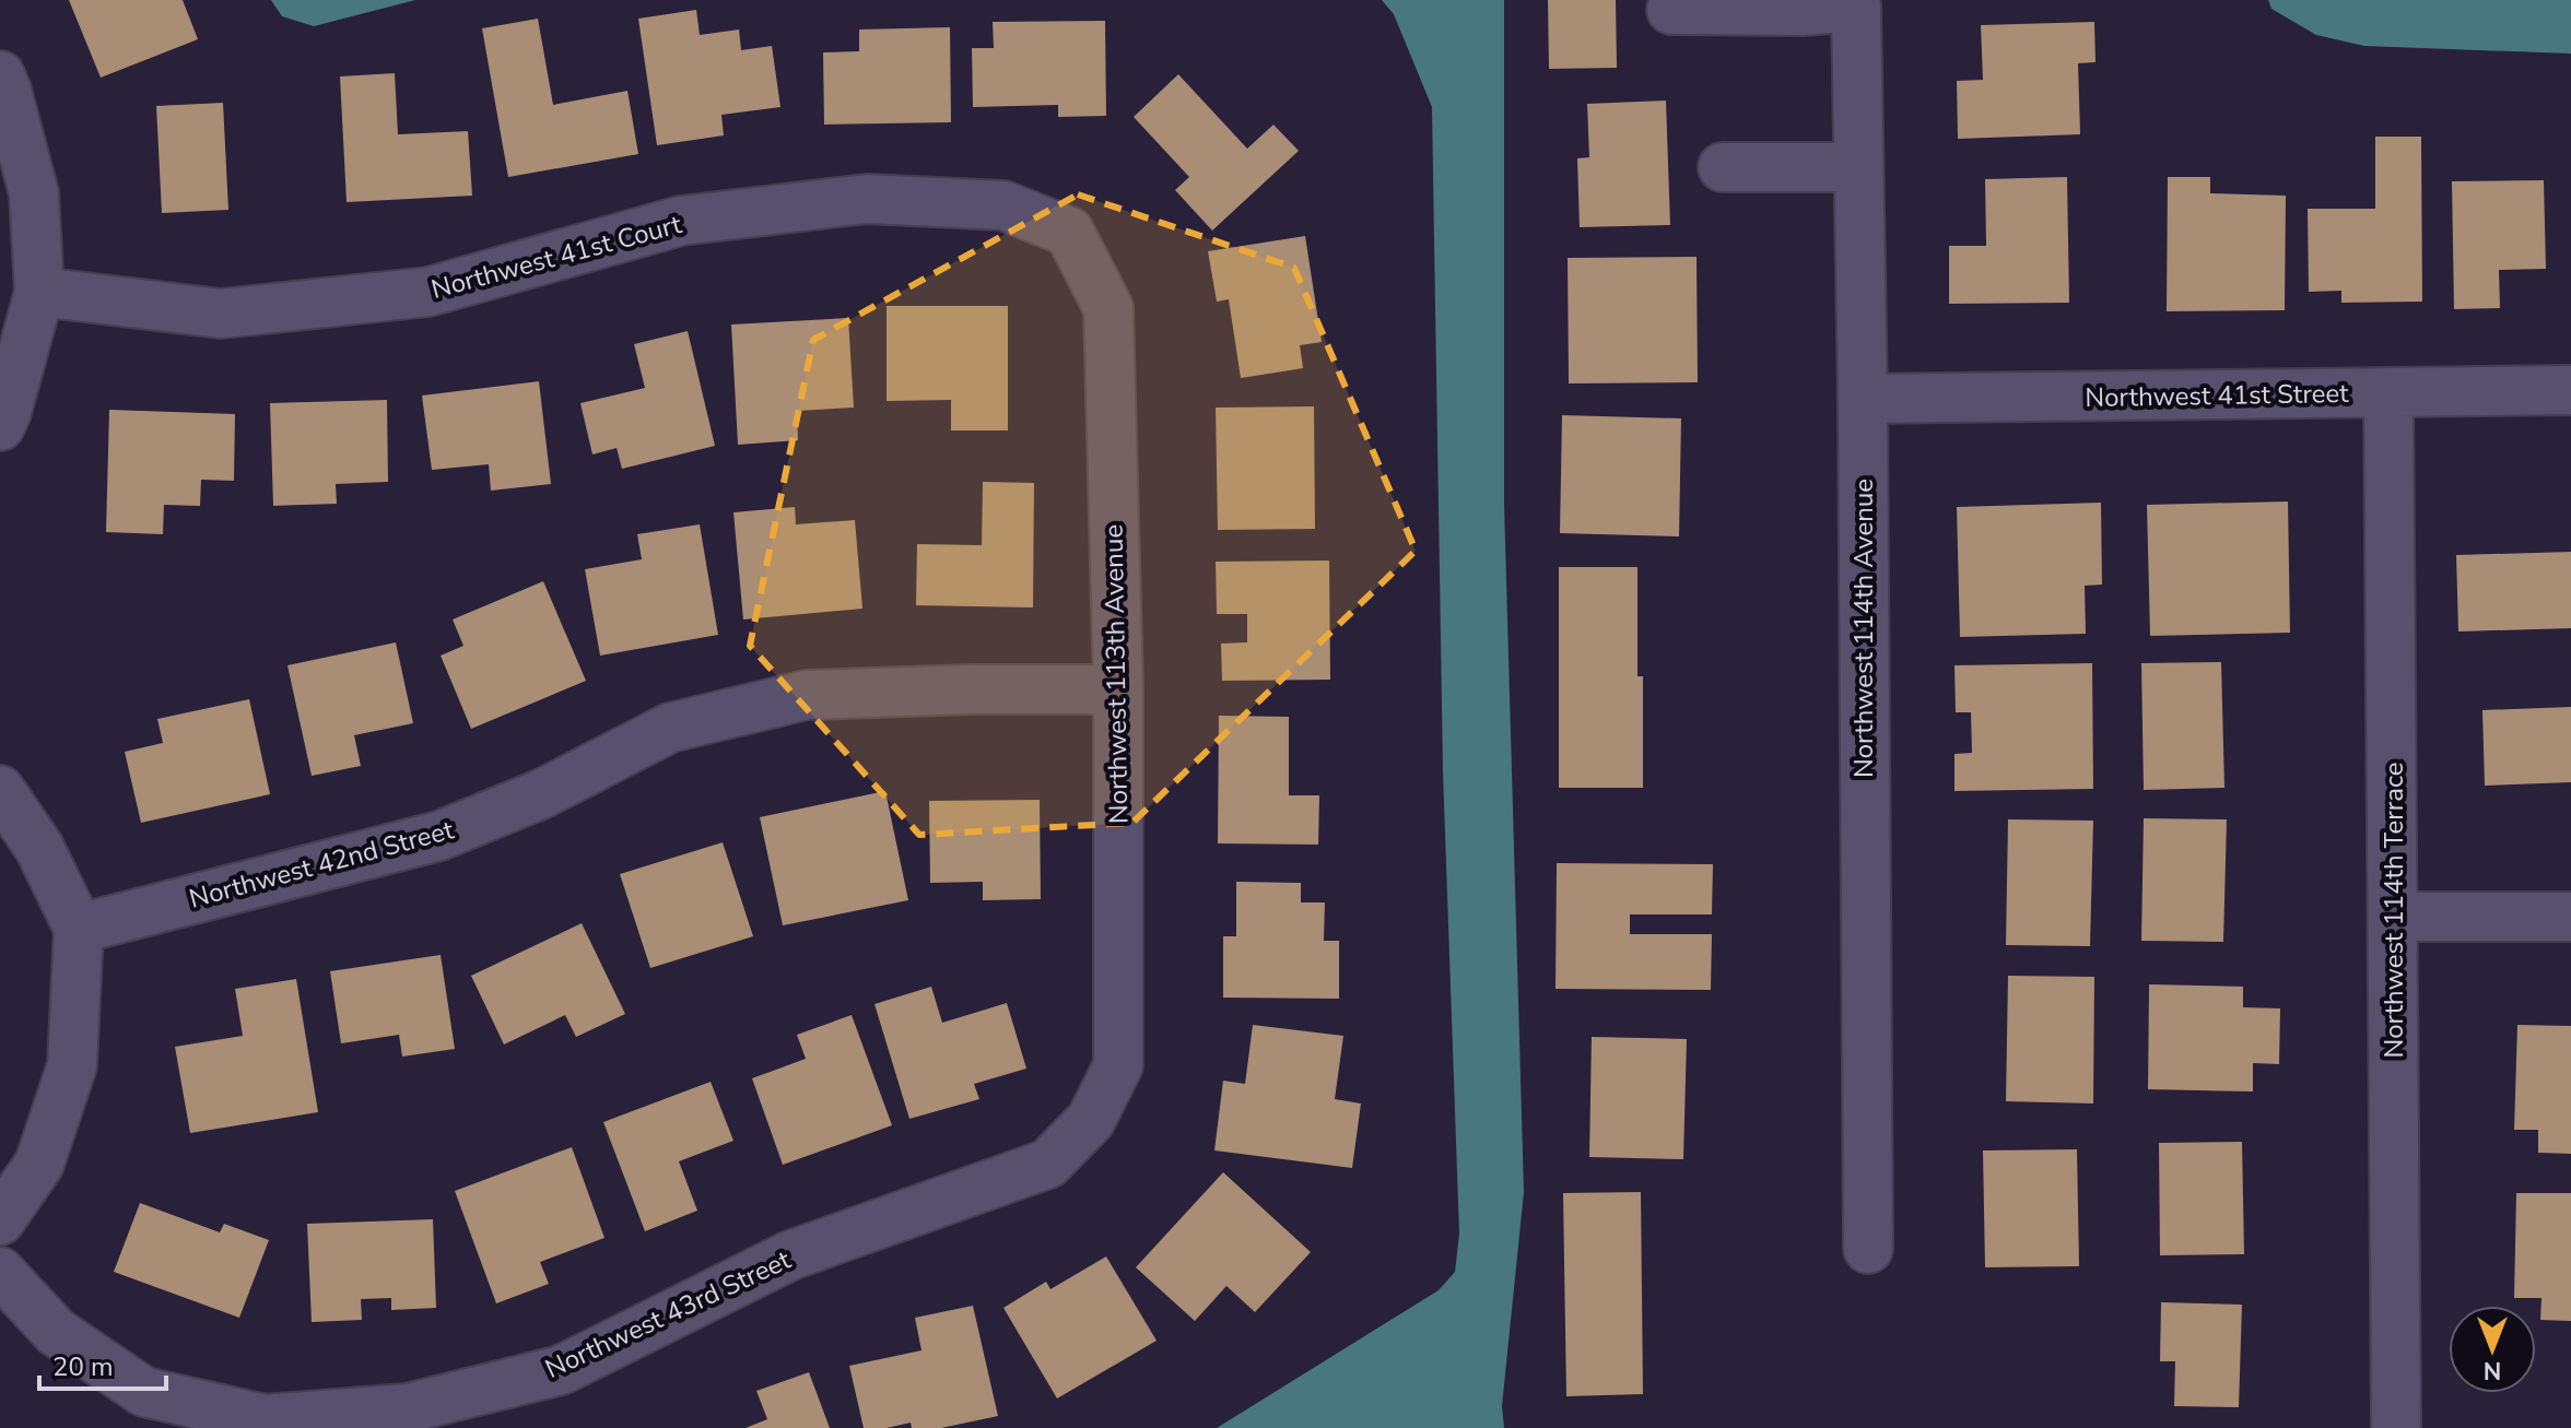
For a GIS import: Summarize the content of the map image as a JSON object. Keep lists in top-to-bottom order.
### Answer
{
  "streets": {
    "street": [
      "Northwest 41st Court",
      "Northwest 41st Street",
      "Northwest 114th Avenue",
      "Northwest 113th Avenue",
      "Northwest 42nd Street",
      "Northwest 114th Terrace",
      "Northwest 43rd Street"
    ]
  },
  "crossings": [
    ["Northwest 41st Court", "Northwest 113th Avenue"],
    ["Northwest 41st Street", "Northwest 114th Avenue"],
    ["Northwest 41st Street", "Northwest 114th Terrace"],
    ["Northwest 113th Avenue", "Northwest 42nd Street"],
    ["Northwest 113th Avenue", "Northwest 43rd Street"]
  ],
  "scale_bar": "20 m",
  "north": "bottom"
}
